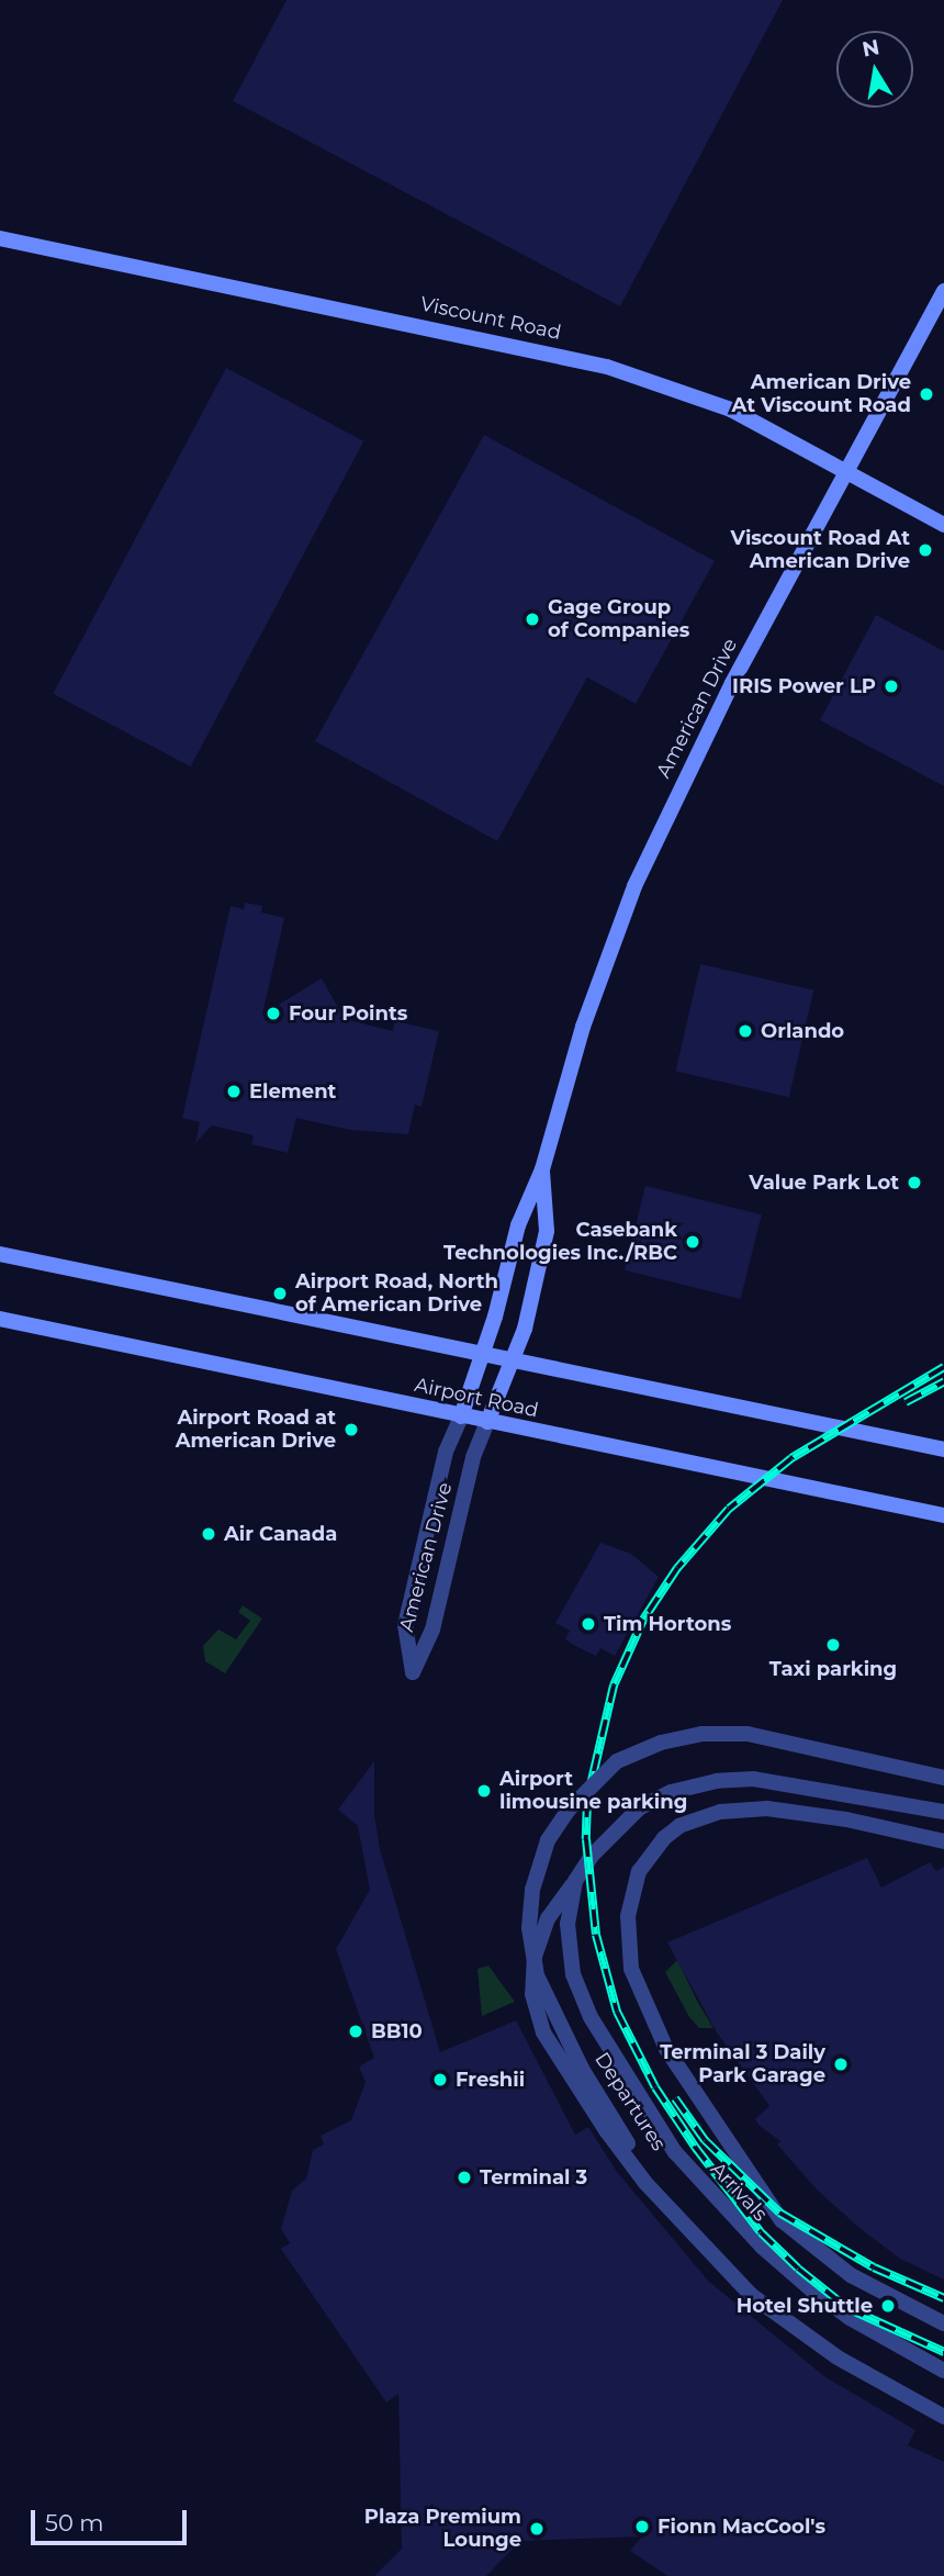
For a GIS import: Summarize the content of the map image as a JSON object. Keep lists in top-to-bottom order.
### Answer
{
  "streets": {
    "street": [
      "Viscount Road",
      "American Drive",
      "Airport Road",
      "Departures",
      "Arrivals"
    ]
  },
  "crossings": [
    ["Viscount Road", "American Drive"],
    ["American Drive", "Airport Road"]
  ],
  "places": [
    "American Drive At Viscount Road",
    "Viscount Road At American Drive",
    "Gage Group of Companies",
    "IRIS Power LP",
    "Four Points",
    "Orlando",
    "Element",
    "Value Park Lot",
    "Casebank Technologies Inc./RBC",
    "Airport Road, North of American Drive",
    "Airport Road at American Drive",
    "Air Canada",
    "Tim Hortons",
    "Taxi parking",
    "Airport limousine parking",
    "BB10",
    "Terminal 3 Daily Park Garage",
    "Freshii",
    "Terminal 3",
    "Hotel Shuttle",
    "Fionn MacCool's",
    "Plaza Premium Lounge"
  ],
  "scale_bar": "50 m",
  "north": "top"
}
